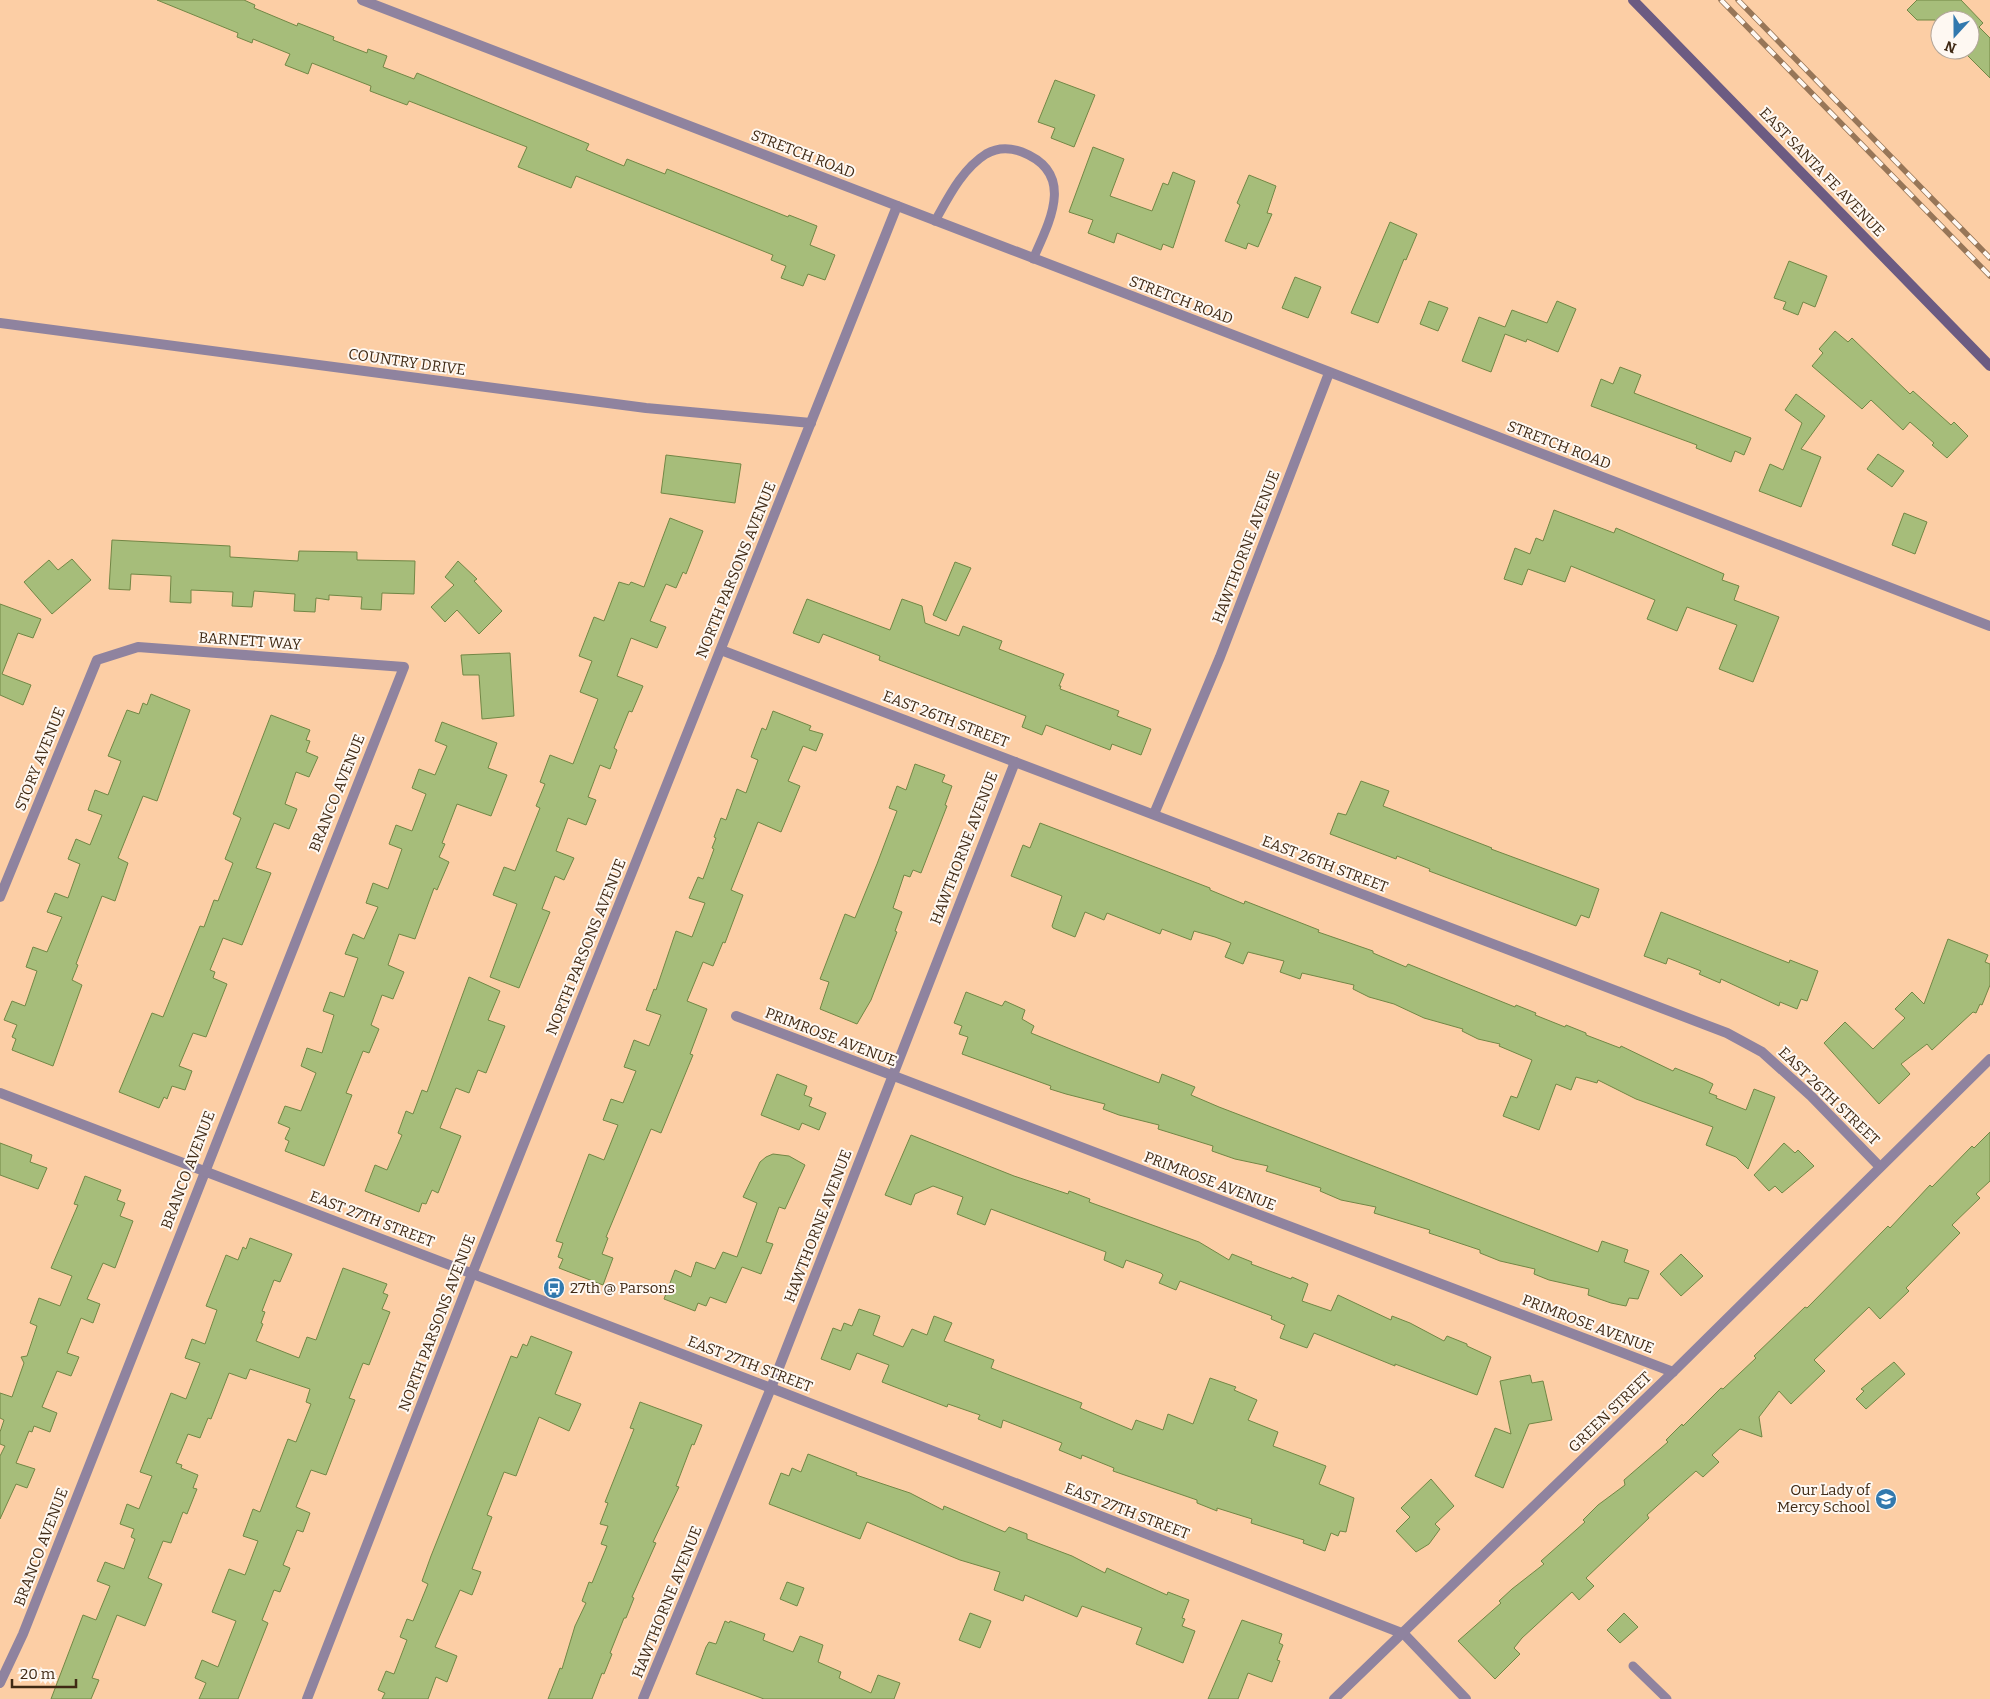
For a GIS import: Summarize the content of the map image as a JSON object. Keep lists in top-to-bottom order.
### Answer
{
  "streets": {
    "street": [
      "STRETCH ROAD",
      "EAST SANTA FE AVENUE",
      "COUNTRY DRIVE",
      "HAWTHORNE AVENUE",
      "NORTH PARSONS AVENUE",
      "BARNETT WAY",
      "EAST 26TH STREET",
      "STORY AVENUE",
      "BRANCO AVENUE",
      "PRIMROSE AVENUE",
      "EAST 27TH STREET",
      "GREEN STREET"
    ]
  },
  "crossings": [
    ["STRETCH ROAD", "HAWTHORNE AVENUE"],
    ["STRETCH ROAD", "NORTH PARSONS AVENUE"],
    ["COUNTRY DRIVE", "NORTH PARSONS AVENUE"],
    ["HAWTHORNE AVENUE", "EAST 26TH STREET"],
    ["HAWTHORNE AVENUE", "PRIMROSE AVENUE"],
    ["HAWTHORNE AVENUE", "EAST 27TH STREET"],
    ["NORTH PARSONS AVENUE", "EAST 26TH STREET"],
    ["NORTH PARSONS AVENUE", "EAST 27TH STREET"],
    ["BARNETT WAY", "STORY AVENUE"],
    ["BARNETT WAY", "BRANCO AVENUE"],
    ["EAST 26TH STREET", "GREEN STREET"],
    ["BRANCO AVENUE", "EAST 27TH STREET"],
    ["PRIMROSE AVENUE", "GREEN STREET"],
    ["EAST 27TH STREET", "GREEN STREET"]
  ],
  "places": {
    "bus stop": ["27th @ Parsons"],
    "school or university": ["Our Lady of Mercy School"]
  },
  "scale_bar": "20 m",
  "north": "bottom"
}
